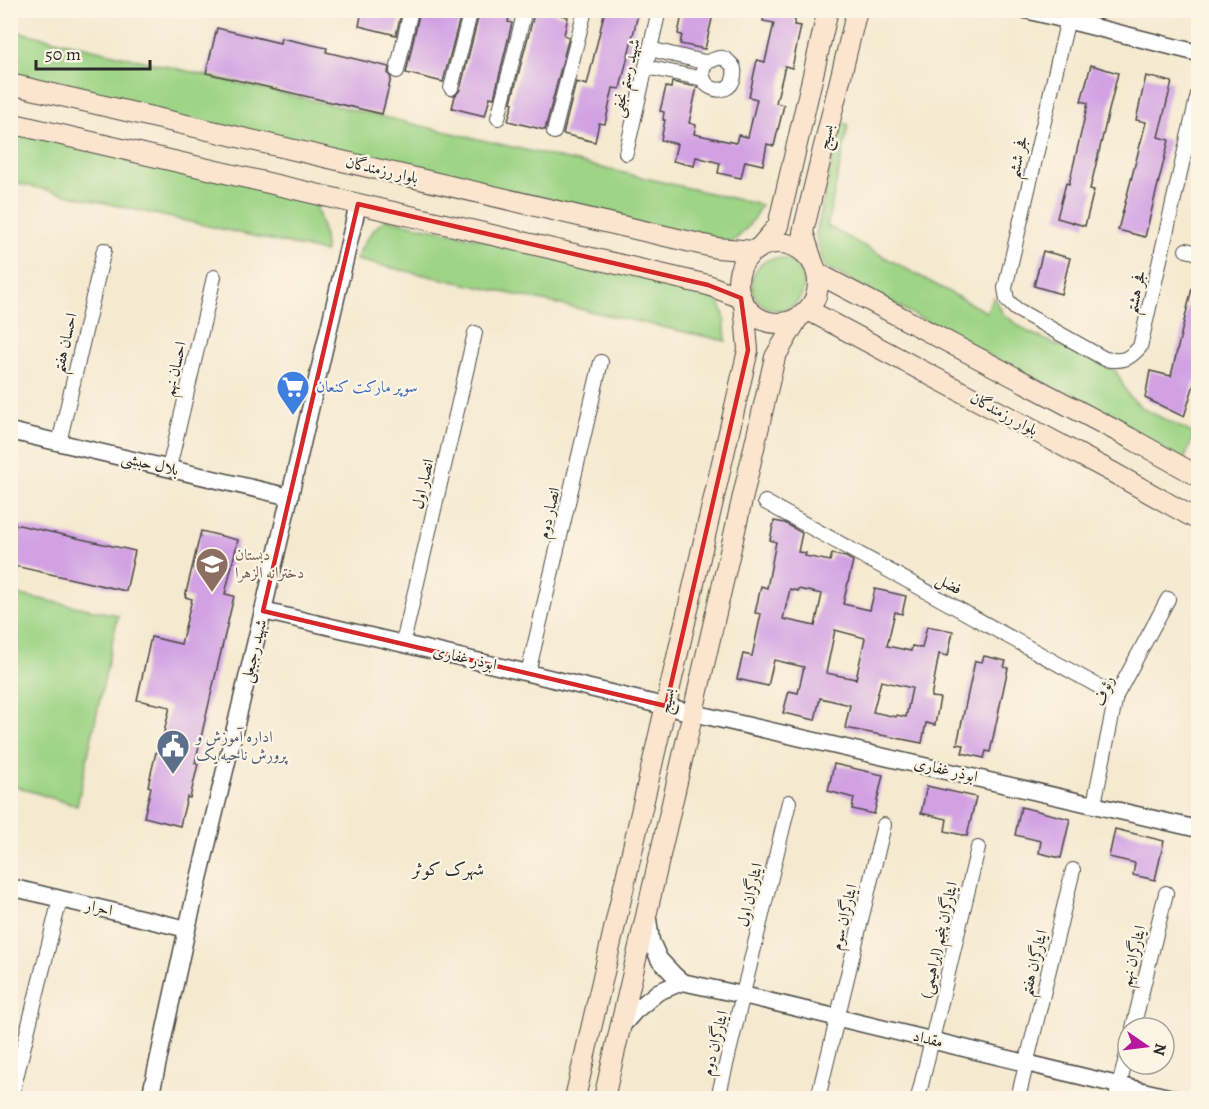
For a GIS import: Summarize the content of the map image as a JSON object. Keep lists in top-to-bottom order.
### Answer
{
  "streets": {
    "main road": ["بسیج", "بلوار رزمندگان"],
    "street": [
      "شهید رستم نجفی",
      "فجر ششم",
      "فجر هشتم",
      "احسان هفتم",
      "احسان نهم",
      "بلال حبشی",
      "انصار اول",
      "انصار دوم",
      "فضل",
      "شهید رجبعلی",
      "ابوذر غفاری",
      "رئوف",
      "ایثارگران اول",
      "احرار",
      "ایثارگران سوم",
      "ایثارگران پنجم (ابراهیمی)",
      "ایثارگران نهم",
      "ایثارگران هفتم",
      "مقداد",
      "ایثارگران دوم"
    ]
  },
  "crossings": [
    ["بسیج", "بلوار رزمندگان"],
    ["بسیج", "ابوذر غفاری"],
    ["فجر ششم", "فجر هشتم"],
    ["احسان هفتم", "بلال حبشی"],
    ["احسان نهم", "بلال حبشی"],
    ["بلال حبشی", "شهید رجبعلی"],
    ["انصار اول", "ابوذر غفاری"],
    ["انصار دوم", "ابوذر غفاری"],
    ["فضل", "رئوف"],
    ["شهید رجبعلی", "ابوذر غفاری"],
    ["شهید رجبعلی", "احرار"],
    ["ابوذر غفاری", "رئوف"],
    ["ایثارگران اول", "مقداد"],
    ["ایثارگران اول", "ایثارگران دوم"],
    ["ایثارگران سوم", "مقداد"],
    ["ایثارگران پنجم (ابراهیمی)", "مقداد"],
    ["ایثارگران هفتم", "مقداد"],
    ["مقداد", "ایثارگران دوم"]
  ],
  "districts": ["شهرک کوثر"],
  "places": {
    "supermarket": ["سوپر مارکت کنعان"],
    "school or university": ["دبستان دخترانه الزهرا"],
    "public building": ["اداره آموزش و پرورش ناحیه یک"]
  },
  "scale_bar": "50 m",
  "north": "right"
}
